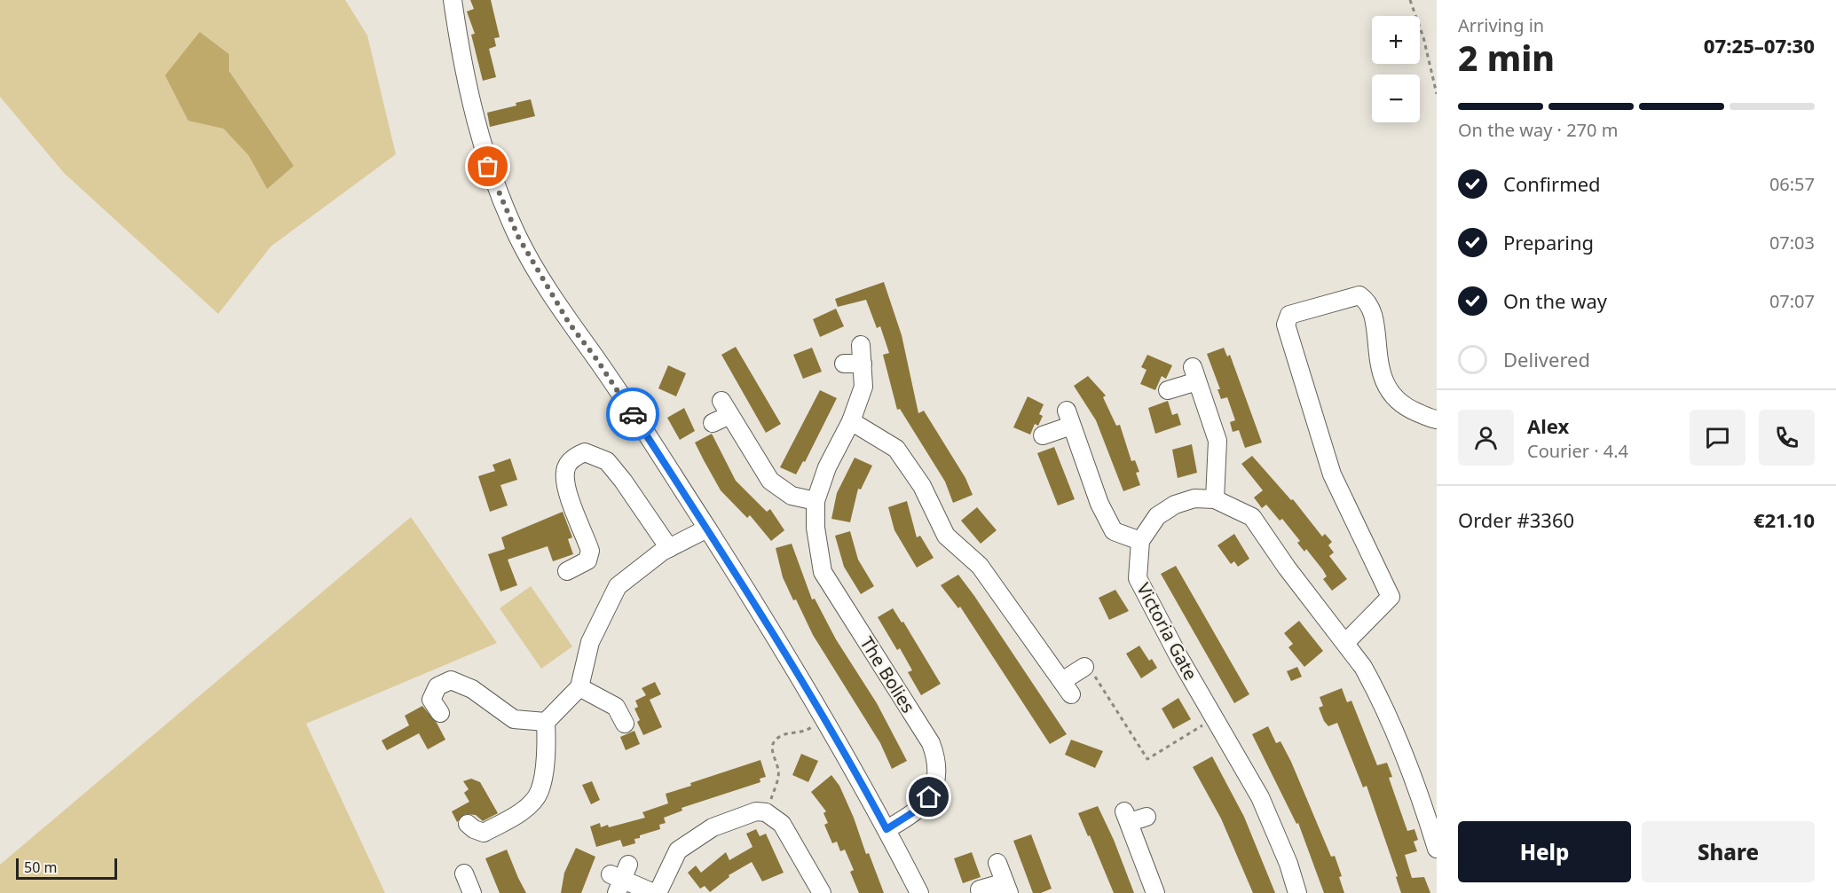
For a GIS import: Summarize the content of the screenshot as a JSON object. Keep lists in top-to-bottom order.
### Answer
{
  "streets": {
    "street": ["Victoria Gate", "The Bolies"]
  },
  "scale_bar": "50 m",
  "page": {
    "heading": ["2 min", "Arriving in", "07:25–07:30"],
    "panel": [
      "Alex",
      "Courier · 4.4",
      "Order #3360",
      "€21.10"
    ],
    "map_buttons": ["+", "−"],
    "bar": "On the way · 270 m",
    "list": [
      ["Confirmed", "06:57"],
      ["Preparing", "07:03"],
      ["On the way", "07:07"],
      "Delivered"
    ],
    "buttons": ["Help", "Share"],
    "scale": "50 m"
  }
}
